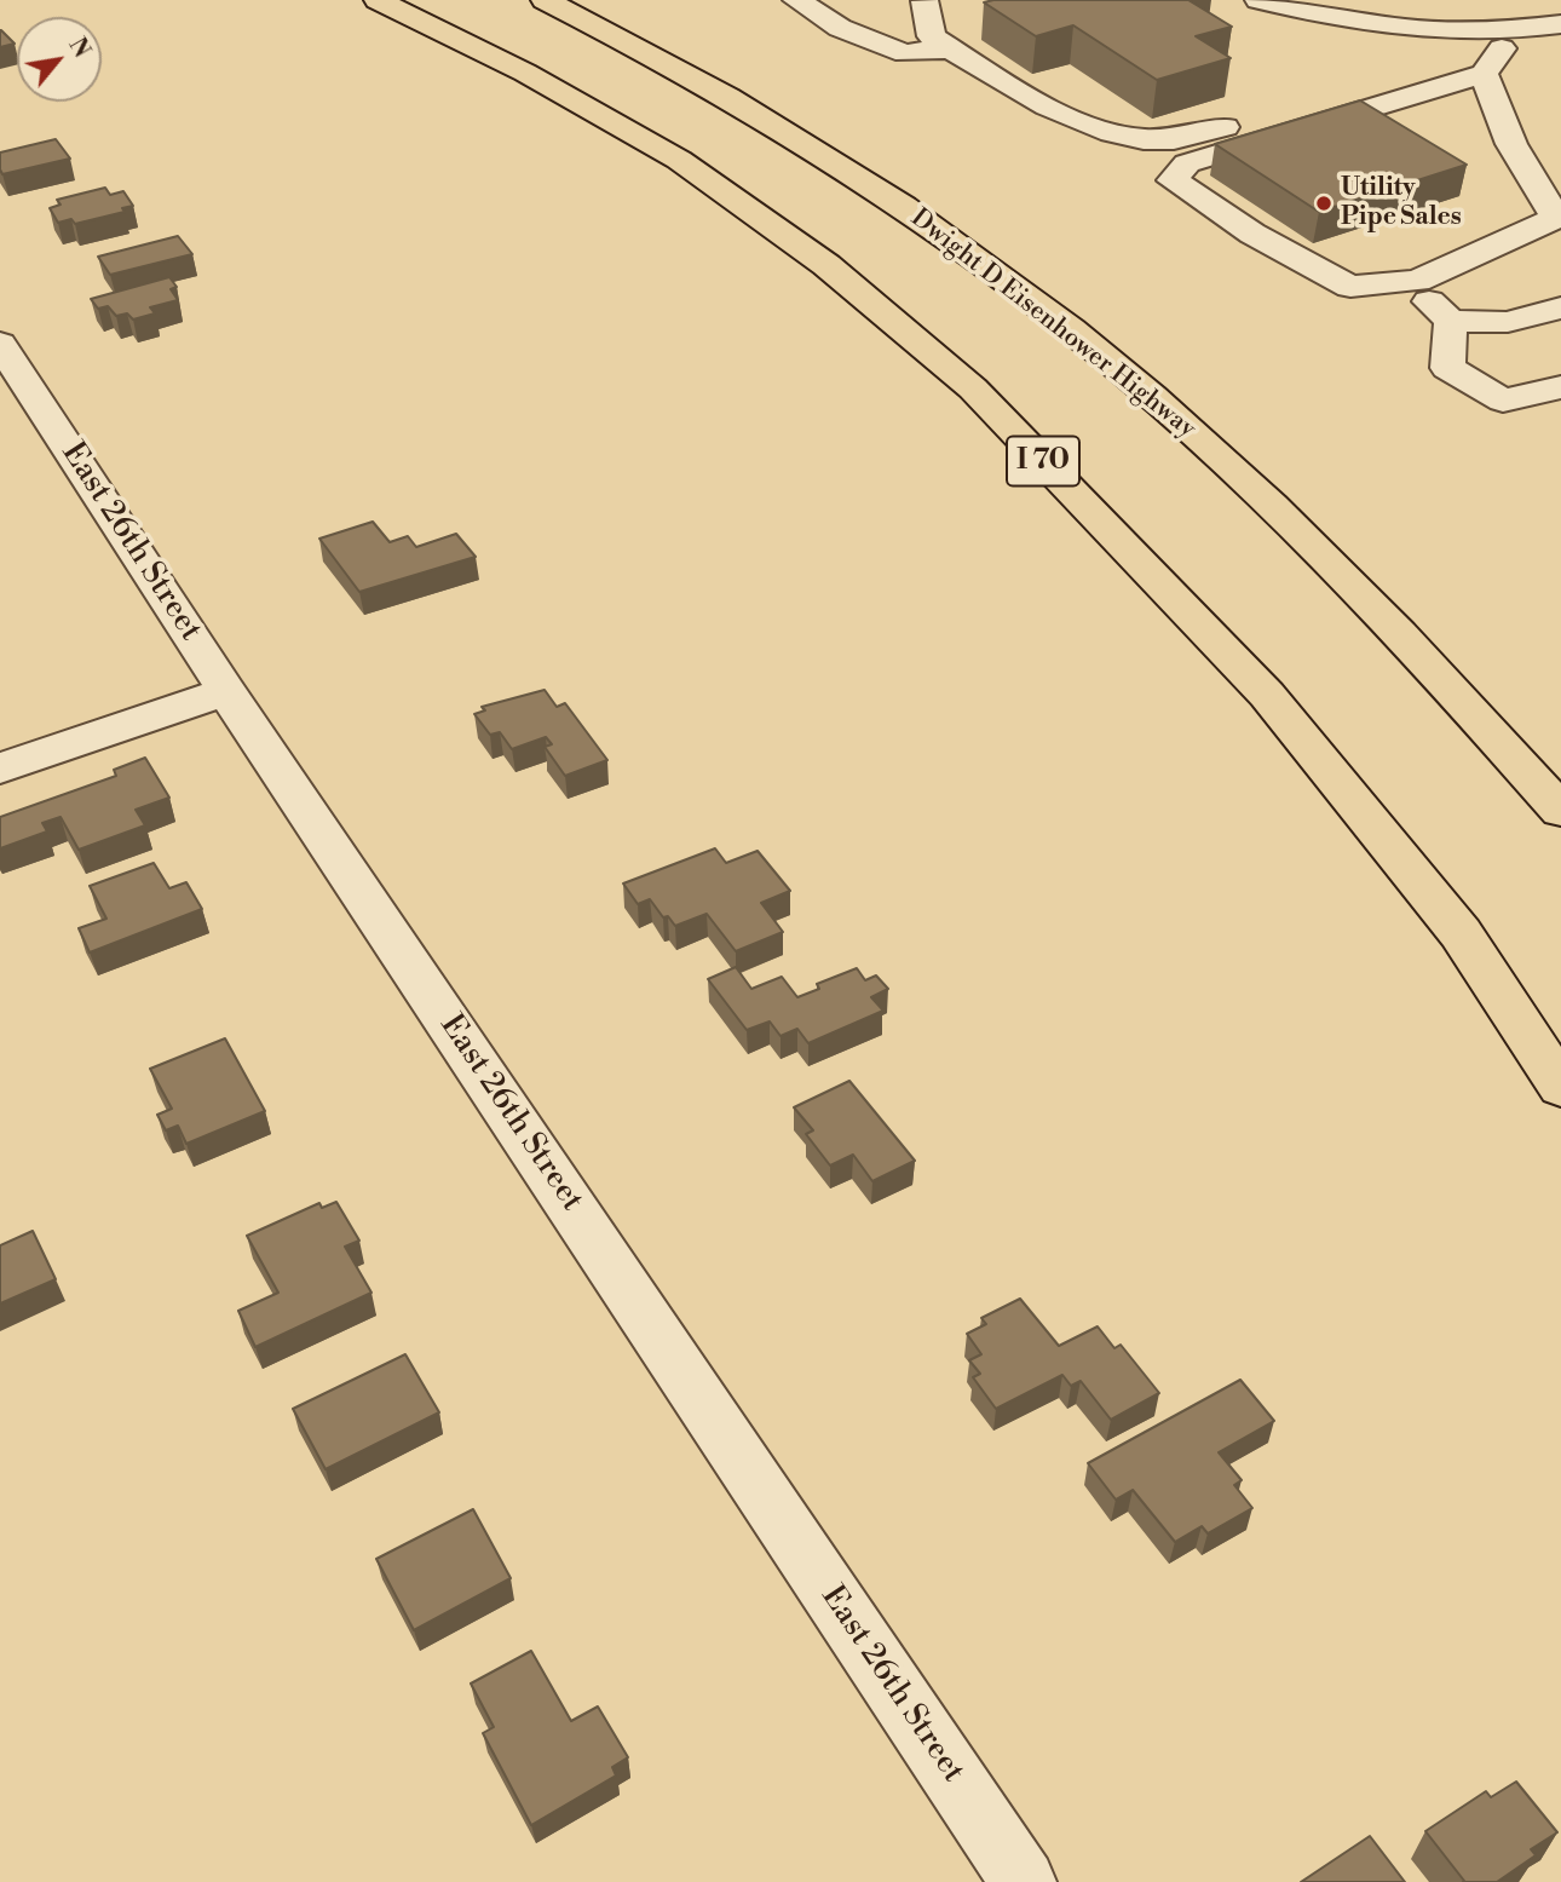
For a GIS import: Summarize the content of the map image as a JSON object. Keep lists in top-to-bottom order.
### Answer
{
  "streets": {
    "highway": ["Dwight D Eisenhower Highway", "I 70"],
    "street": ["East 26th Street"]
  },
  "places": ["Utility Pipe Sales"],
  "north": "top right"
}
